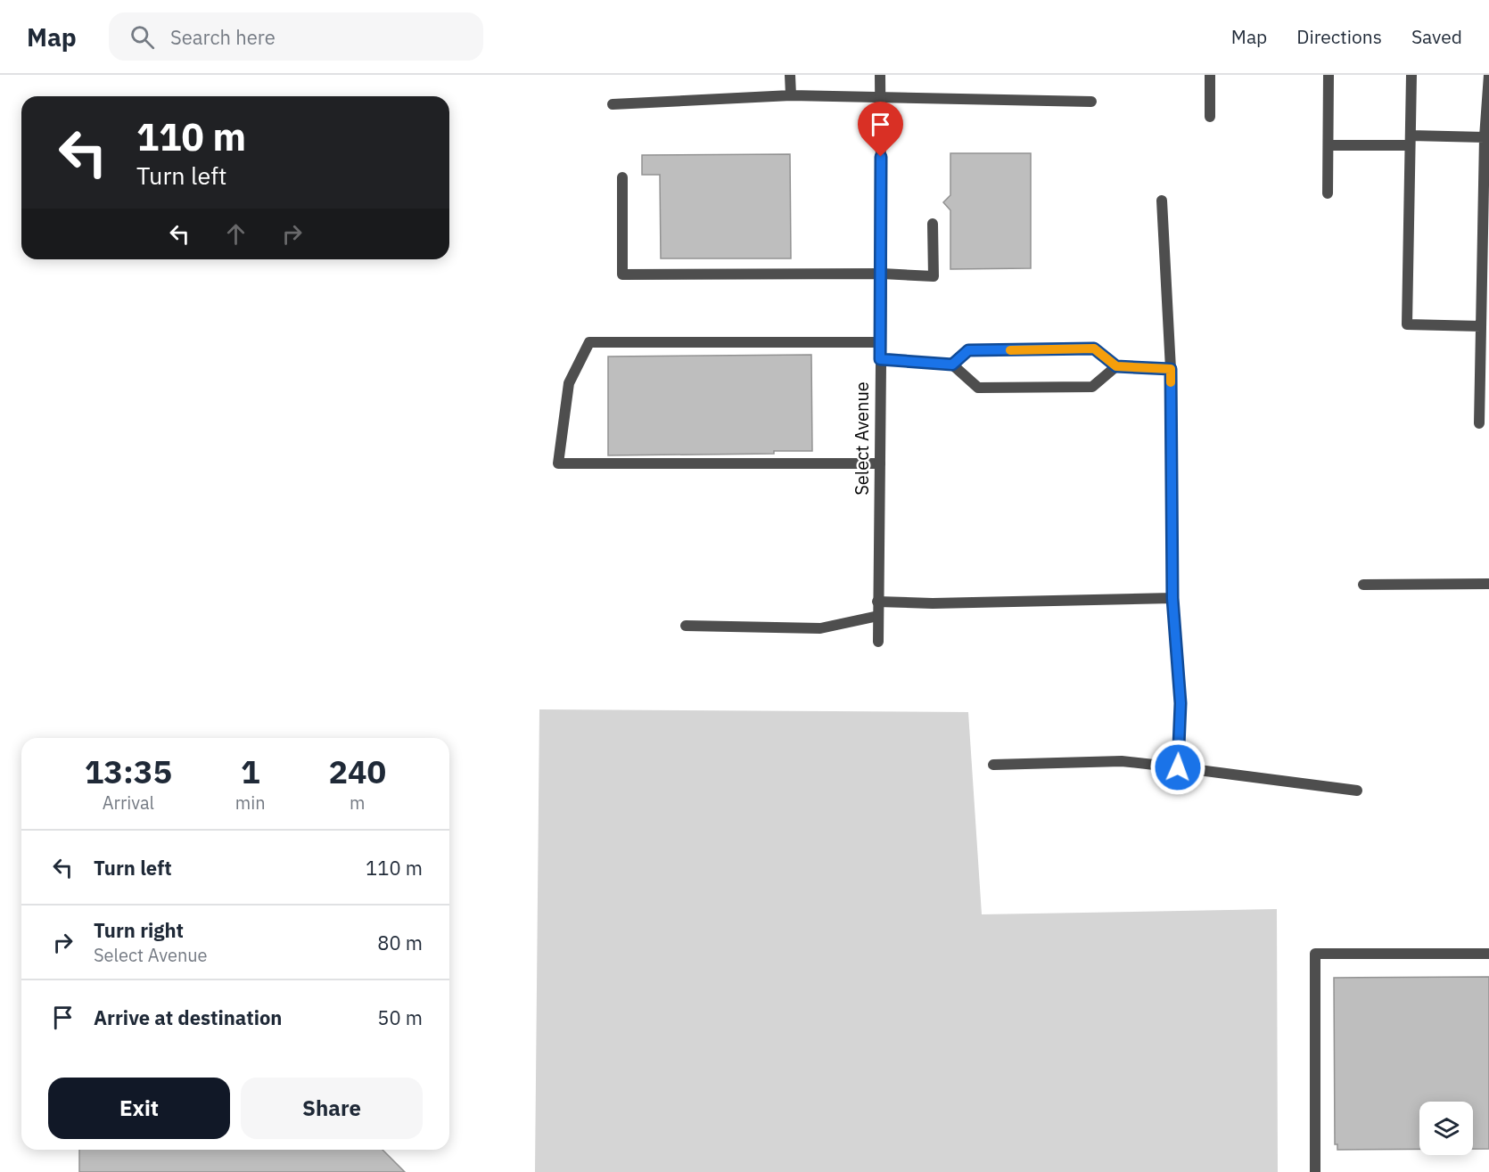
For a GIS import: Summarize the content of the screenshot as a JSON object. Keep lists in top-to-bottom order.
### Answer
{
  "streets": {
    "street": ["Select Avenue"]
  },
  "page": {
    "header": "Map",
    "search": "Search here",
    "nav": ["Map", "Directions", "Saved"],
    "turn": ["110 m", "Turn left"],
    "eta": [
      "13:35",
      "Arrival",
      "1",
      "min",
      "240",
      "m"
    ],
    "list": [
      {
        "name": "Turn left",
        "value": "110 m"
      },
      {
        "name": "Turn right",
        "note": "Select Avenue",
        "value": "80 m"
      },
      {
        "name": "Arrive at destination",
        "value": "50 m"
      }
    ],
    "buttons": ["Exit", "Share"]
  }
}
